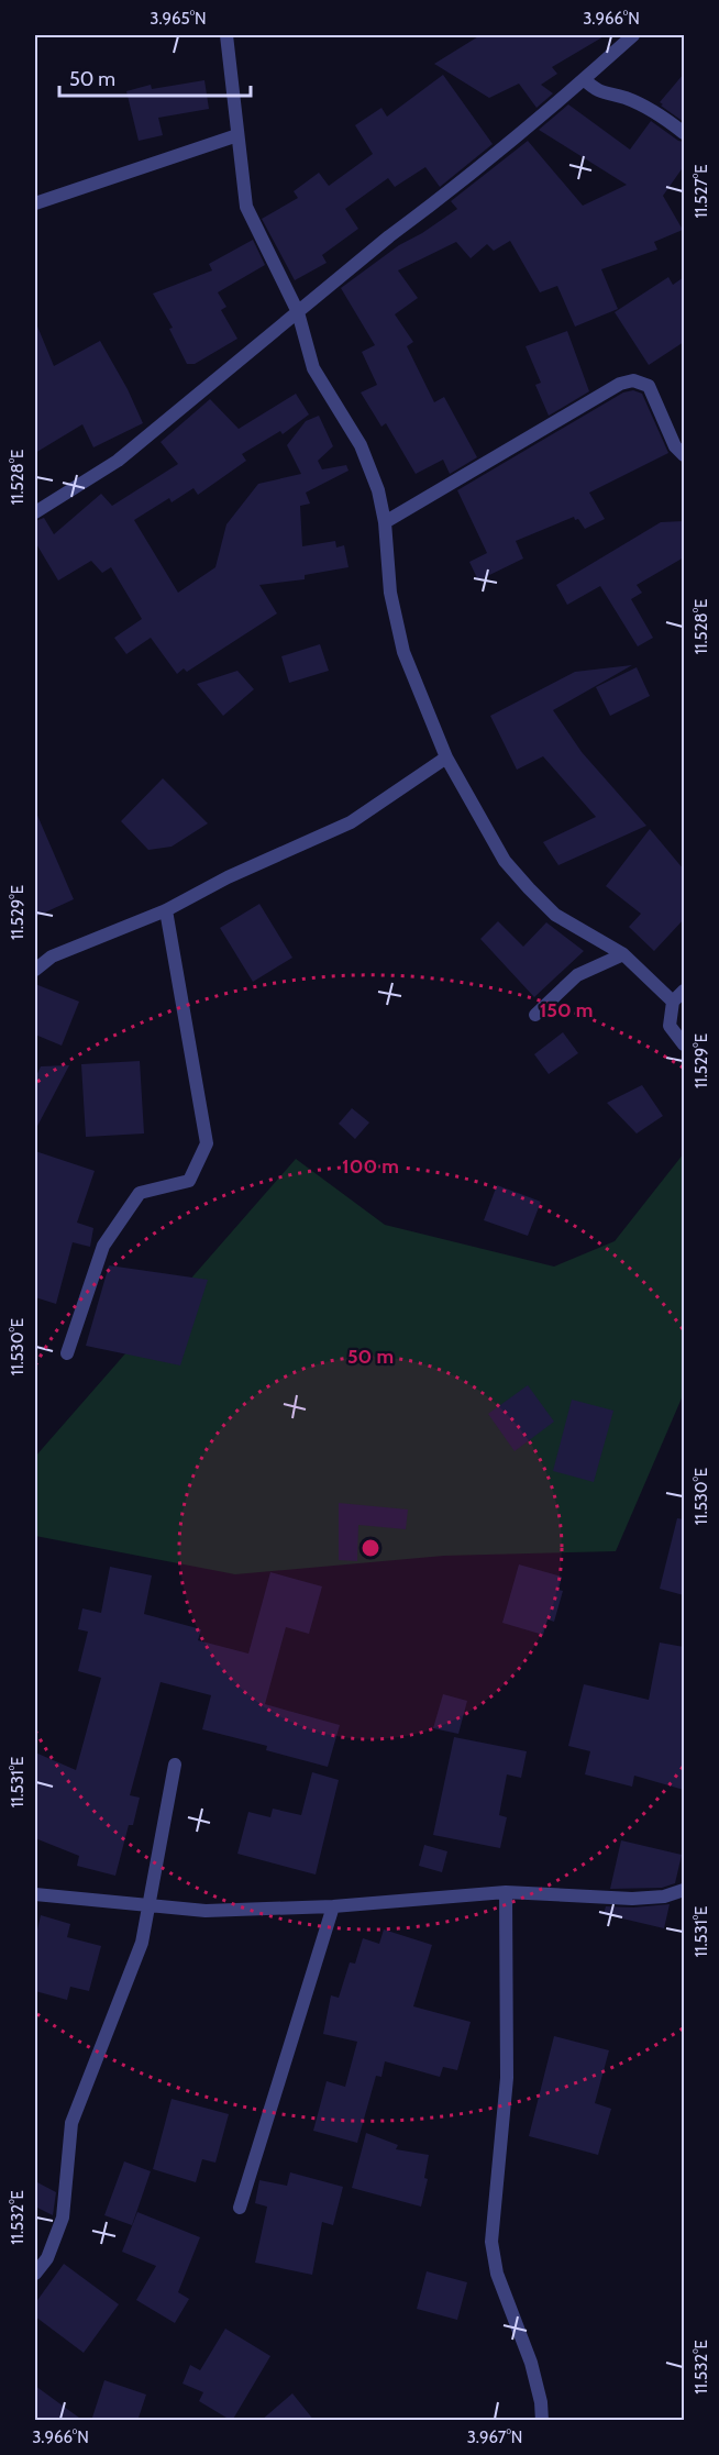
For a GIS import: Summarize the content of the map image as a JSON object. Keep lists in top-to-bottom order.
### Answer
{
  "scale_bar": "50 m",
  "coordinates": [
    "3.965°N",
    "3.966°N",
    "11.527°E",
    "11.528°E",
    "11.529°E",
    "11.530°E",
    "11.531°E",
    "11.532°E",
    "3.967°N"
  ],
  "rings": ["150 m", "100 m", "50 m"]
}
